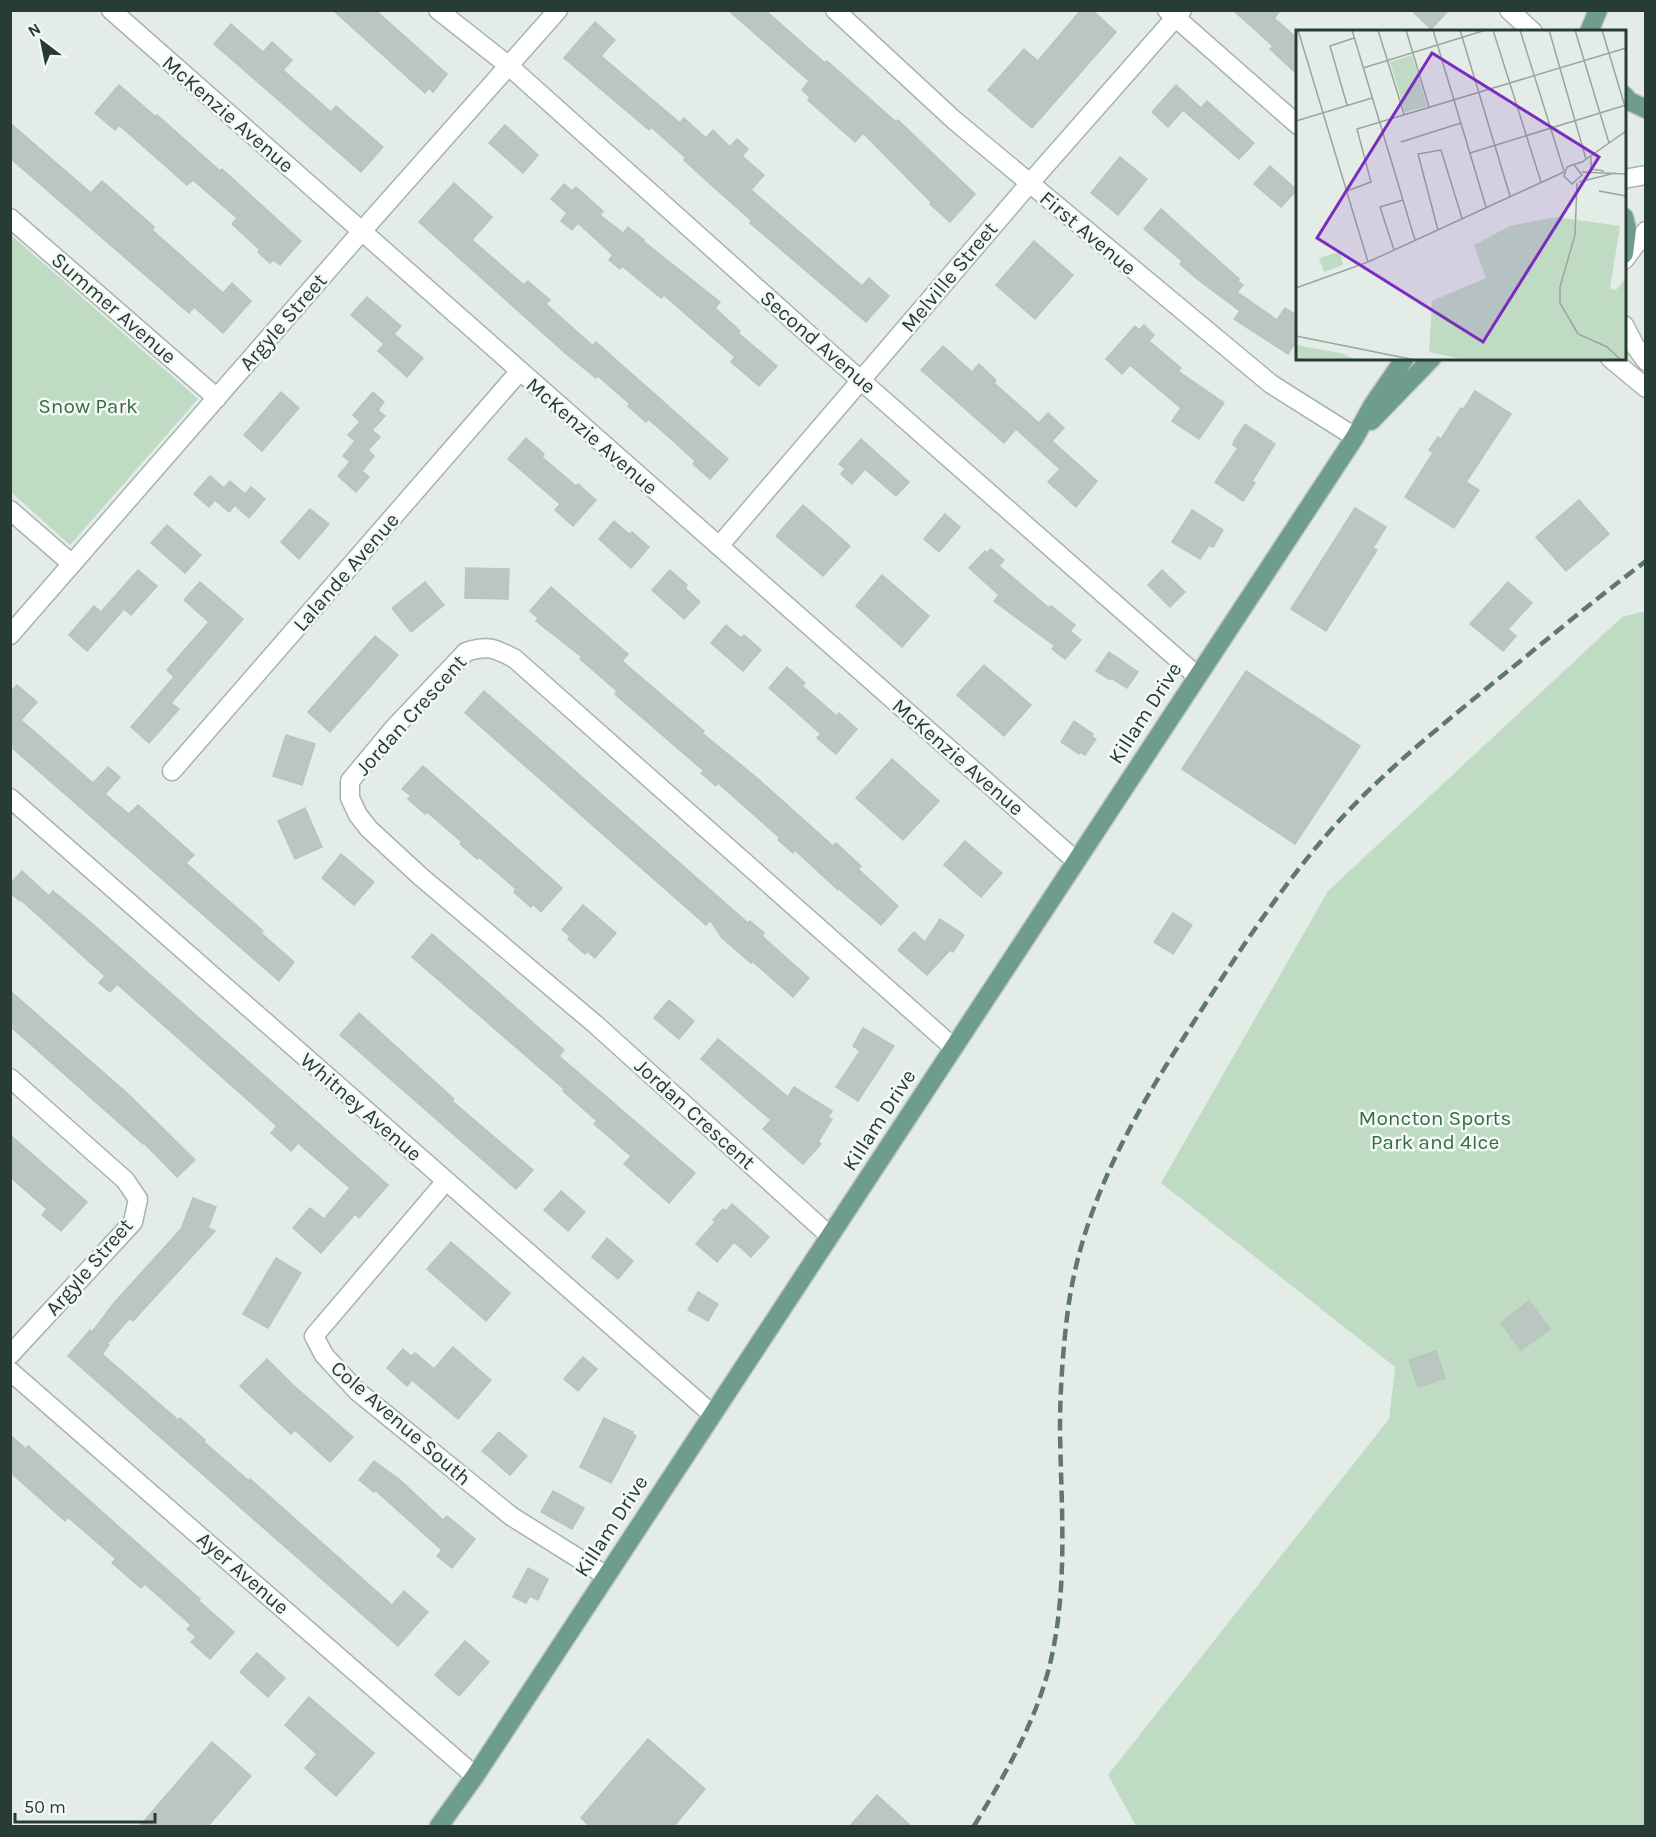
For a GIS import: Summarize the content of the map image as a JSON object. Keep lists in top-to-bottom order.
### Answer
{
  "streets": {
    "main road": ["Killam Drive"],
    "street": [
      "McKenzie Avenue",
      "First Avenue",
      "Melville Street",
      "Summer Avenue",
      "Argyle Street",
      "Second Avenue",
      "Lalande Avenue",
      "Jordan Crescent",
      "Whitney Avenue",
      "Cole Avenue South",
      "Ayer Avenue"
    ]
  },
  "crossings": [
    ["McKenzie Avenue", "Melville Street"],
    ["McKenzie Avenue", "Argyle Street"],
    ["McKenzie Avenue", "Lalande Avenue"],
    ["McKenzie Avenue", "Killam Drive"],
    ["First Avenue", "Melville Street"],
    ["First Avenue", "Killam Drive"],
    ["Melville Street", "Second Avenue"],
    ["Summer Avenue", "Argyle Street"],
    ["Argyle Street", "Second Avenue"],
    ["Second Avenue", "Killam Drive"],
    ["Killam Drive", "Jordan Crescent"],
    ["Killam Drive", "Whitney Avenue"],
    ["Killam Drive", "Cole Avenue South"],
    ["Killam Drive", "Ayer Avenue"],
    ["Whitney Avenue", "Cole Avenue South"]
  ],
  "parks": ["Snow Park", "Moncton Sports Park and 4Ice"],
  "scale_bar": "50 m",
  "north": "top left"
}
